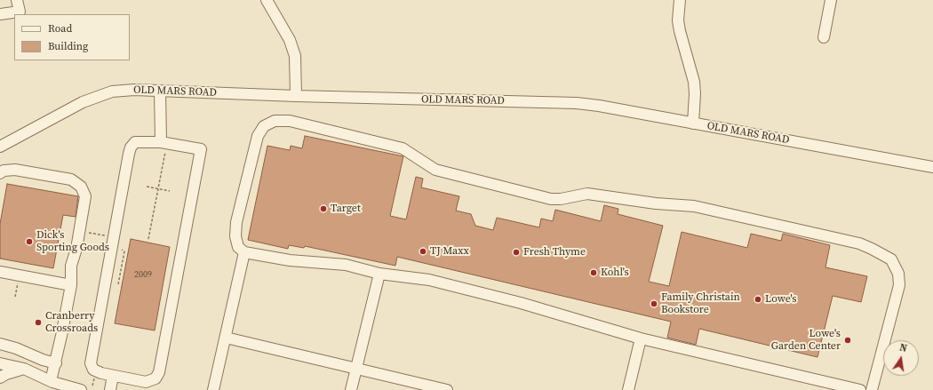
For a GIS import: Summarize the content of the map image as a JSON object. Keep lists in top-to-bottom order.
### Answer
{
  "streets": {
    "street": ["OLD MARS ROAD"]
  },
  "places": [
    "Target",
    "Dick's Sporting Goods",
    "TJ Maxx",
    "Fresh Thyme",
    "Kohl's",
    "Lowe's",
    "Family Christain Bookstore",
    "Cranberry Crossroads",
    "Lowe's Garden Center"
  ],
  "house_numbers": ["2009"],
  "legend": ["Road", "Building"],
  "north": "top"
}
